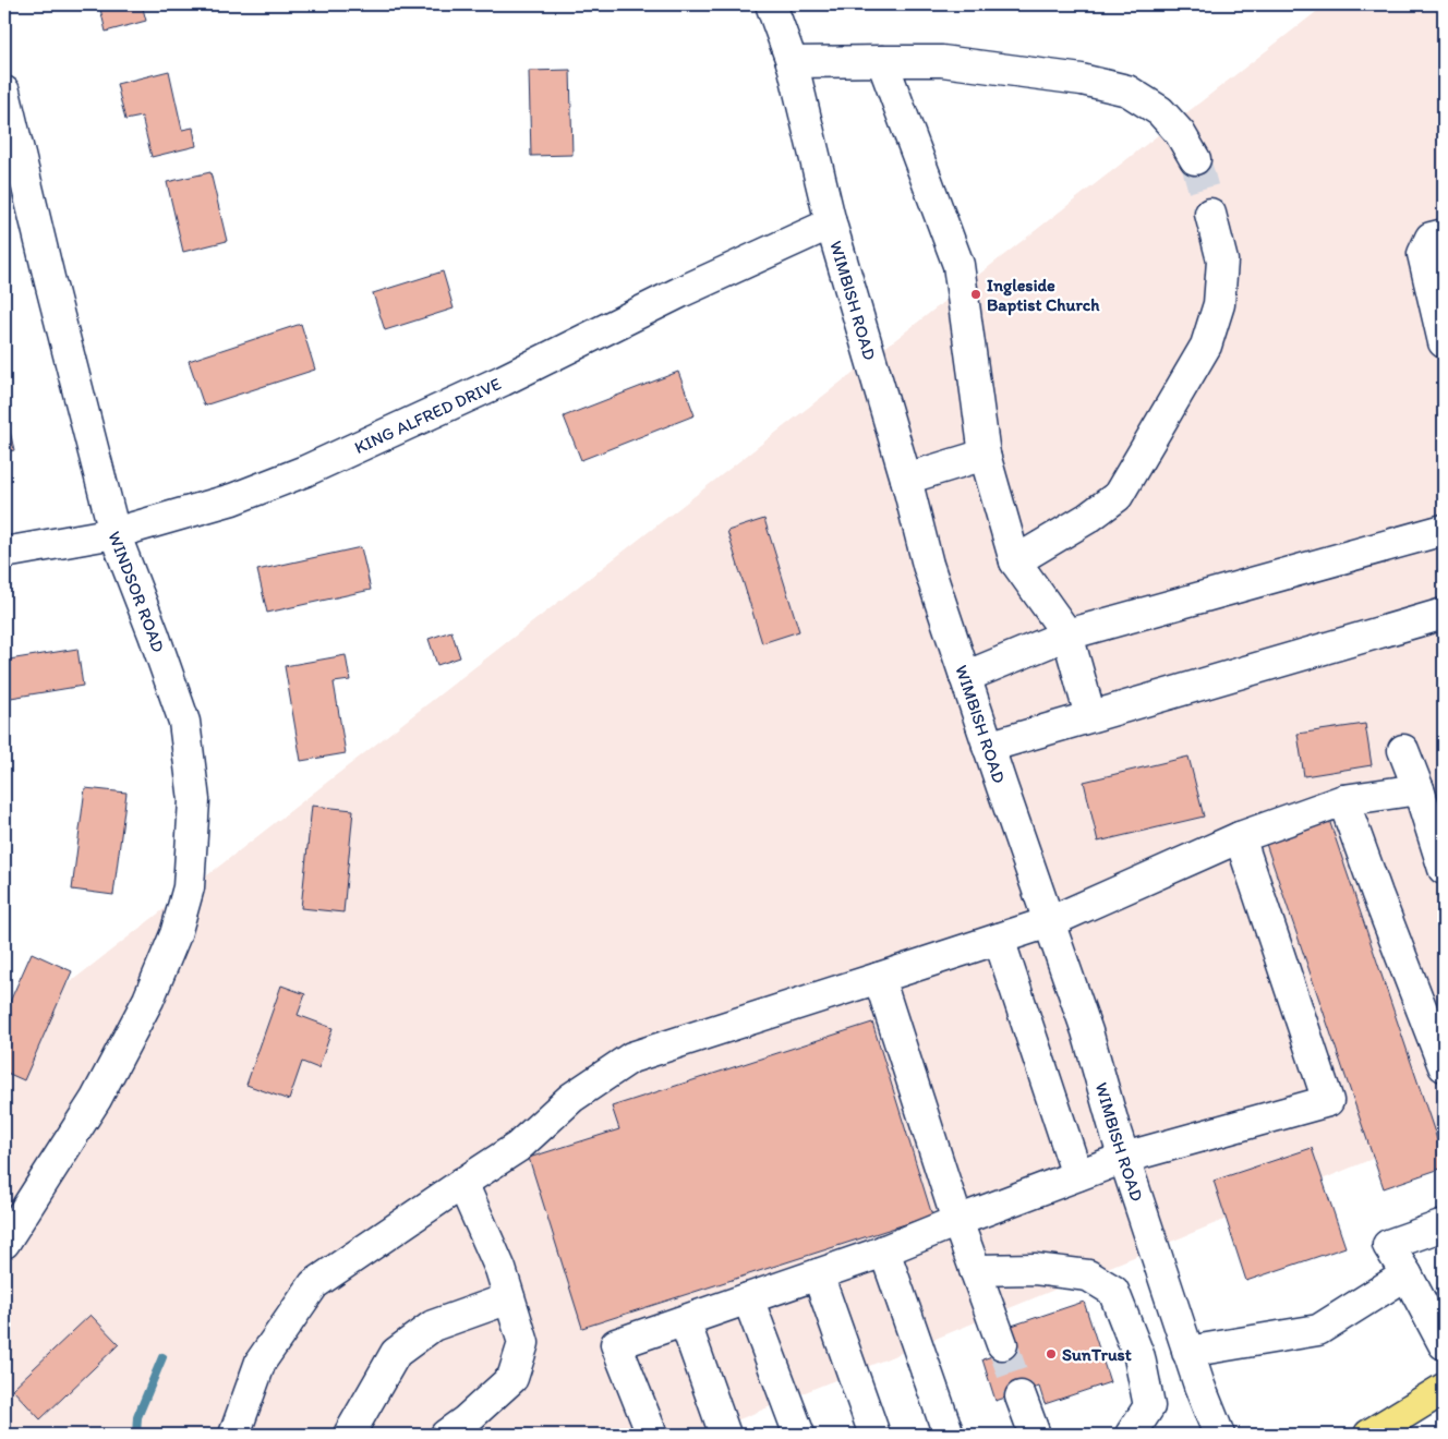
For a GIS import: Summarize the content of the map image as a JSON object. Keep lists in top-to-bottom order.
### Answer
{
  "streets": {
    "street": ["WIMBISH ROAD", "KING ALFRED DRIVE", "WINDSOR ROAD"]
  },
  "crossings": [
    ["WIMBISH ROAD", "KING ALFRED DRIVE"],
    ["KING ALFRED DRIVE", "WINDSOR ROAD"]
  ],
  "places": ["Ingleside Baptist Church", "SunTrust"]
}
